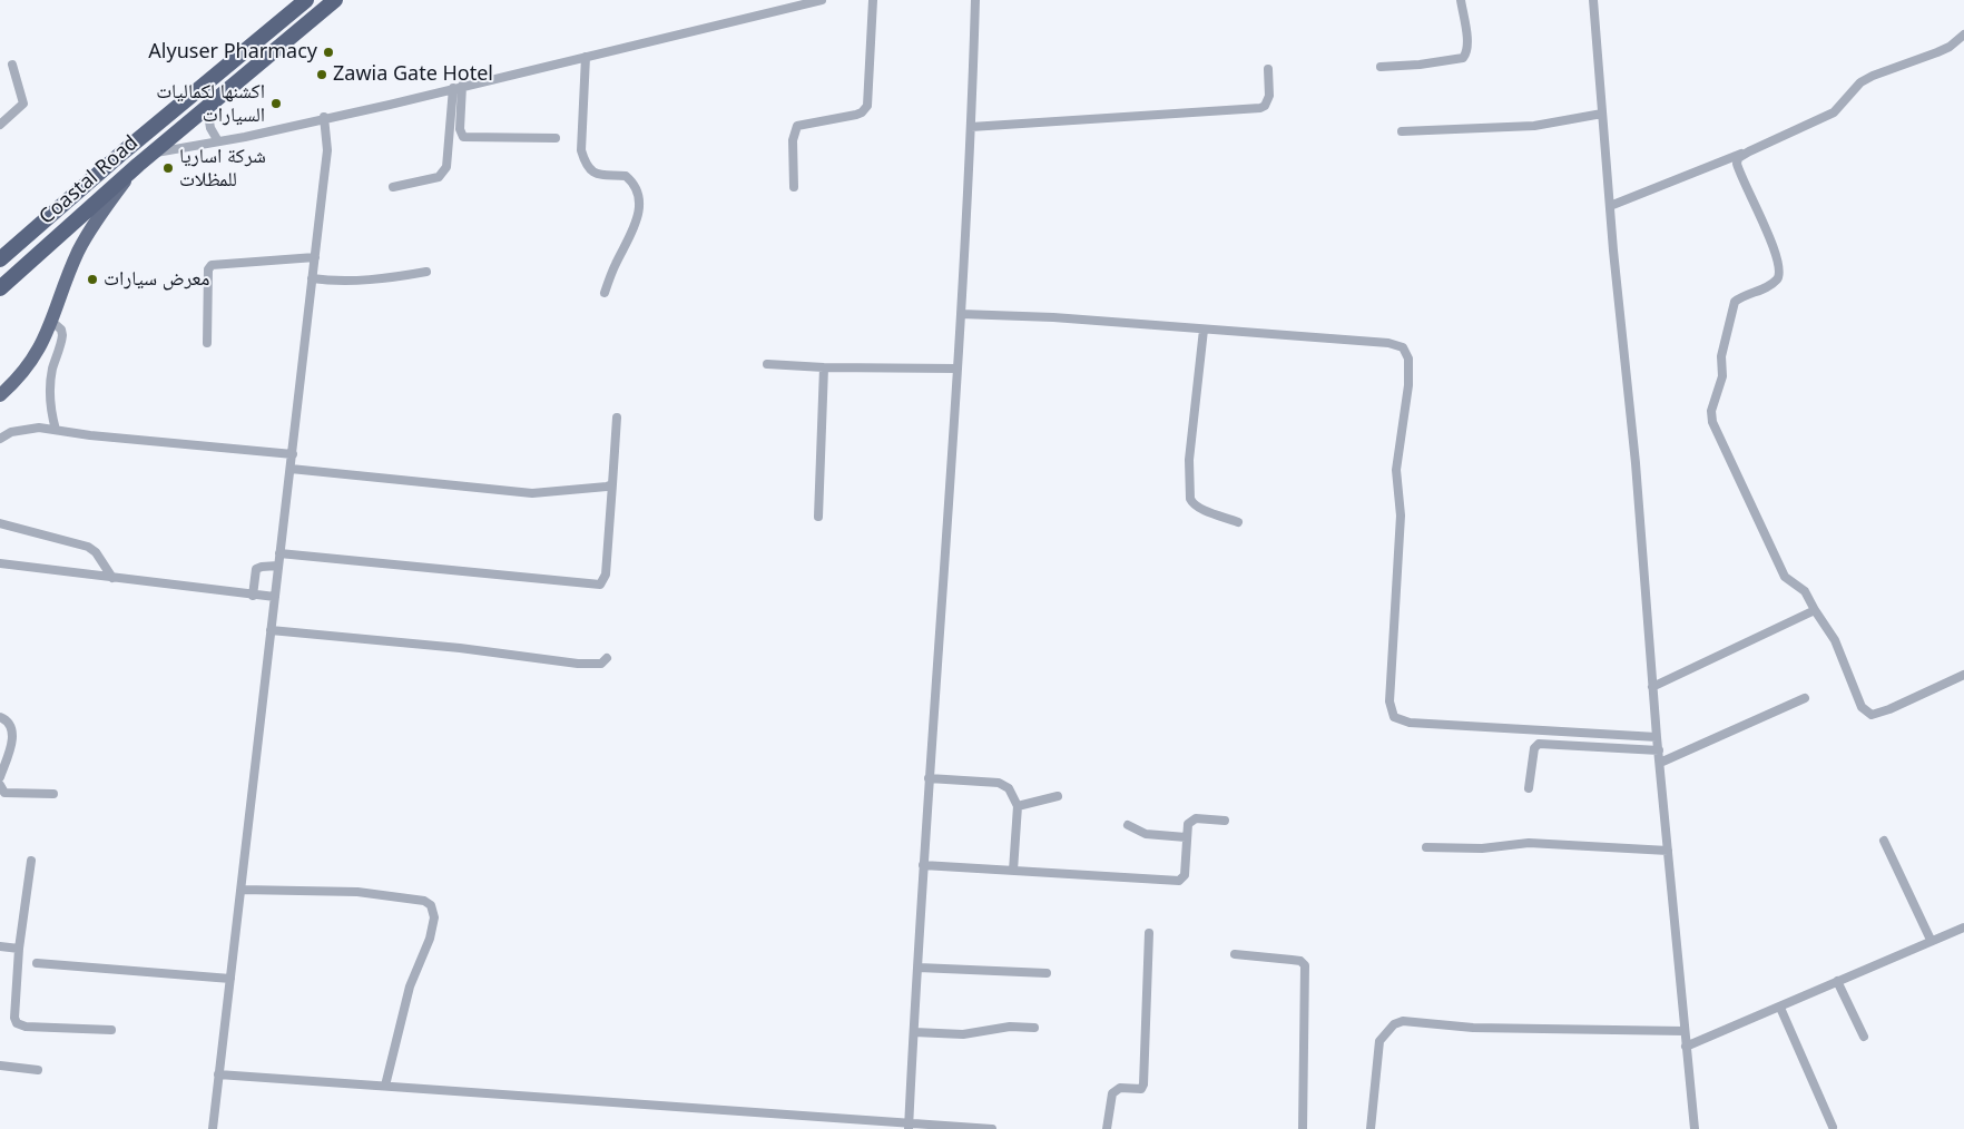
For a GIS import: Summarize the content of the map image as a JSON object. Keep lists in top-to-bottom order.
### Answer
{
  "streets": {
    "highway": ["Coastal Road"]
  },
  "places": [
    "Alyuser Pharmacy",
    "Zawia Gate Hotel",
    "اكشنها لكماليات السيارات",
    "شركة اساريا للمظلات",
    "معرض سيارات"
  ]
}
